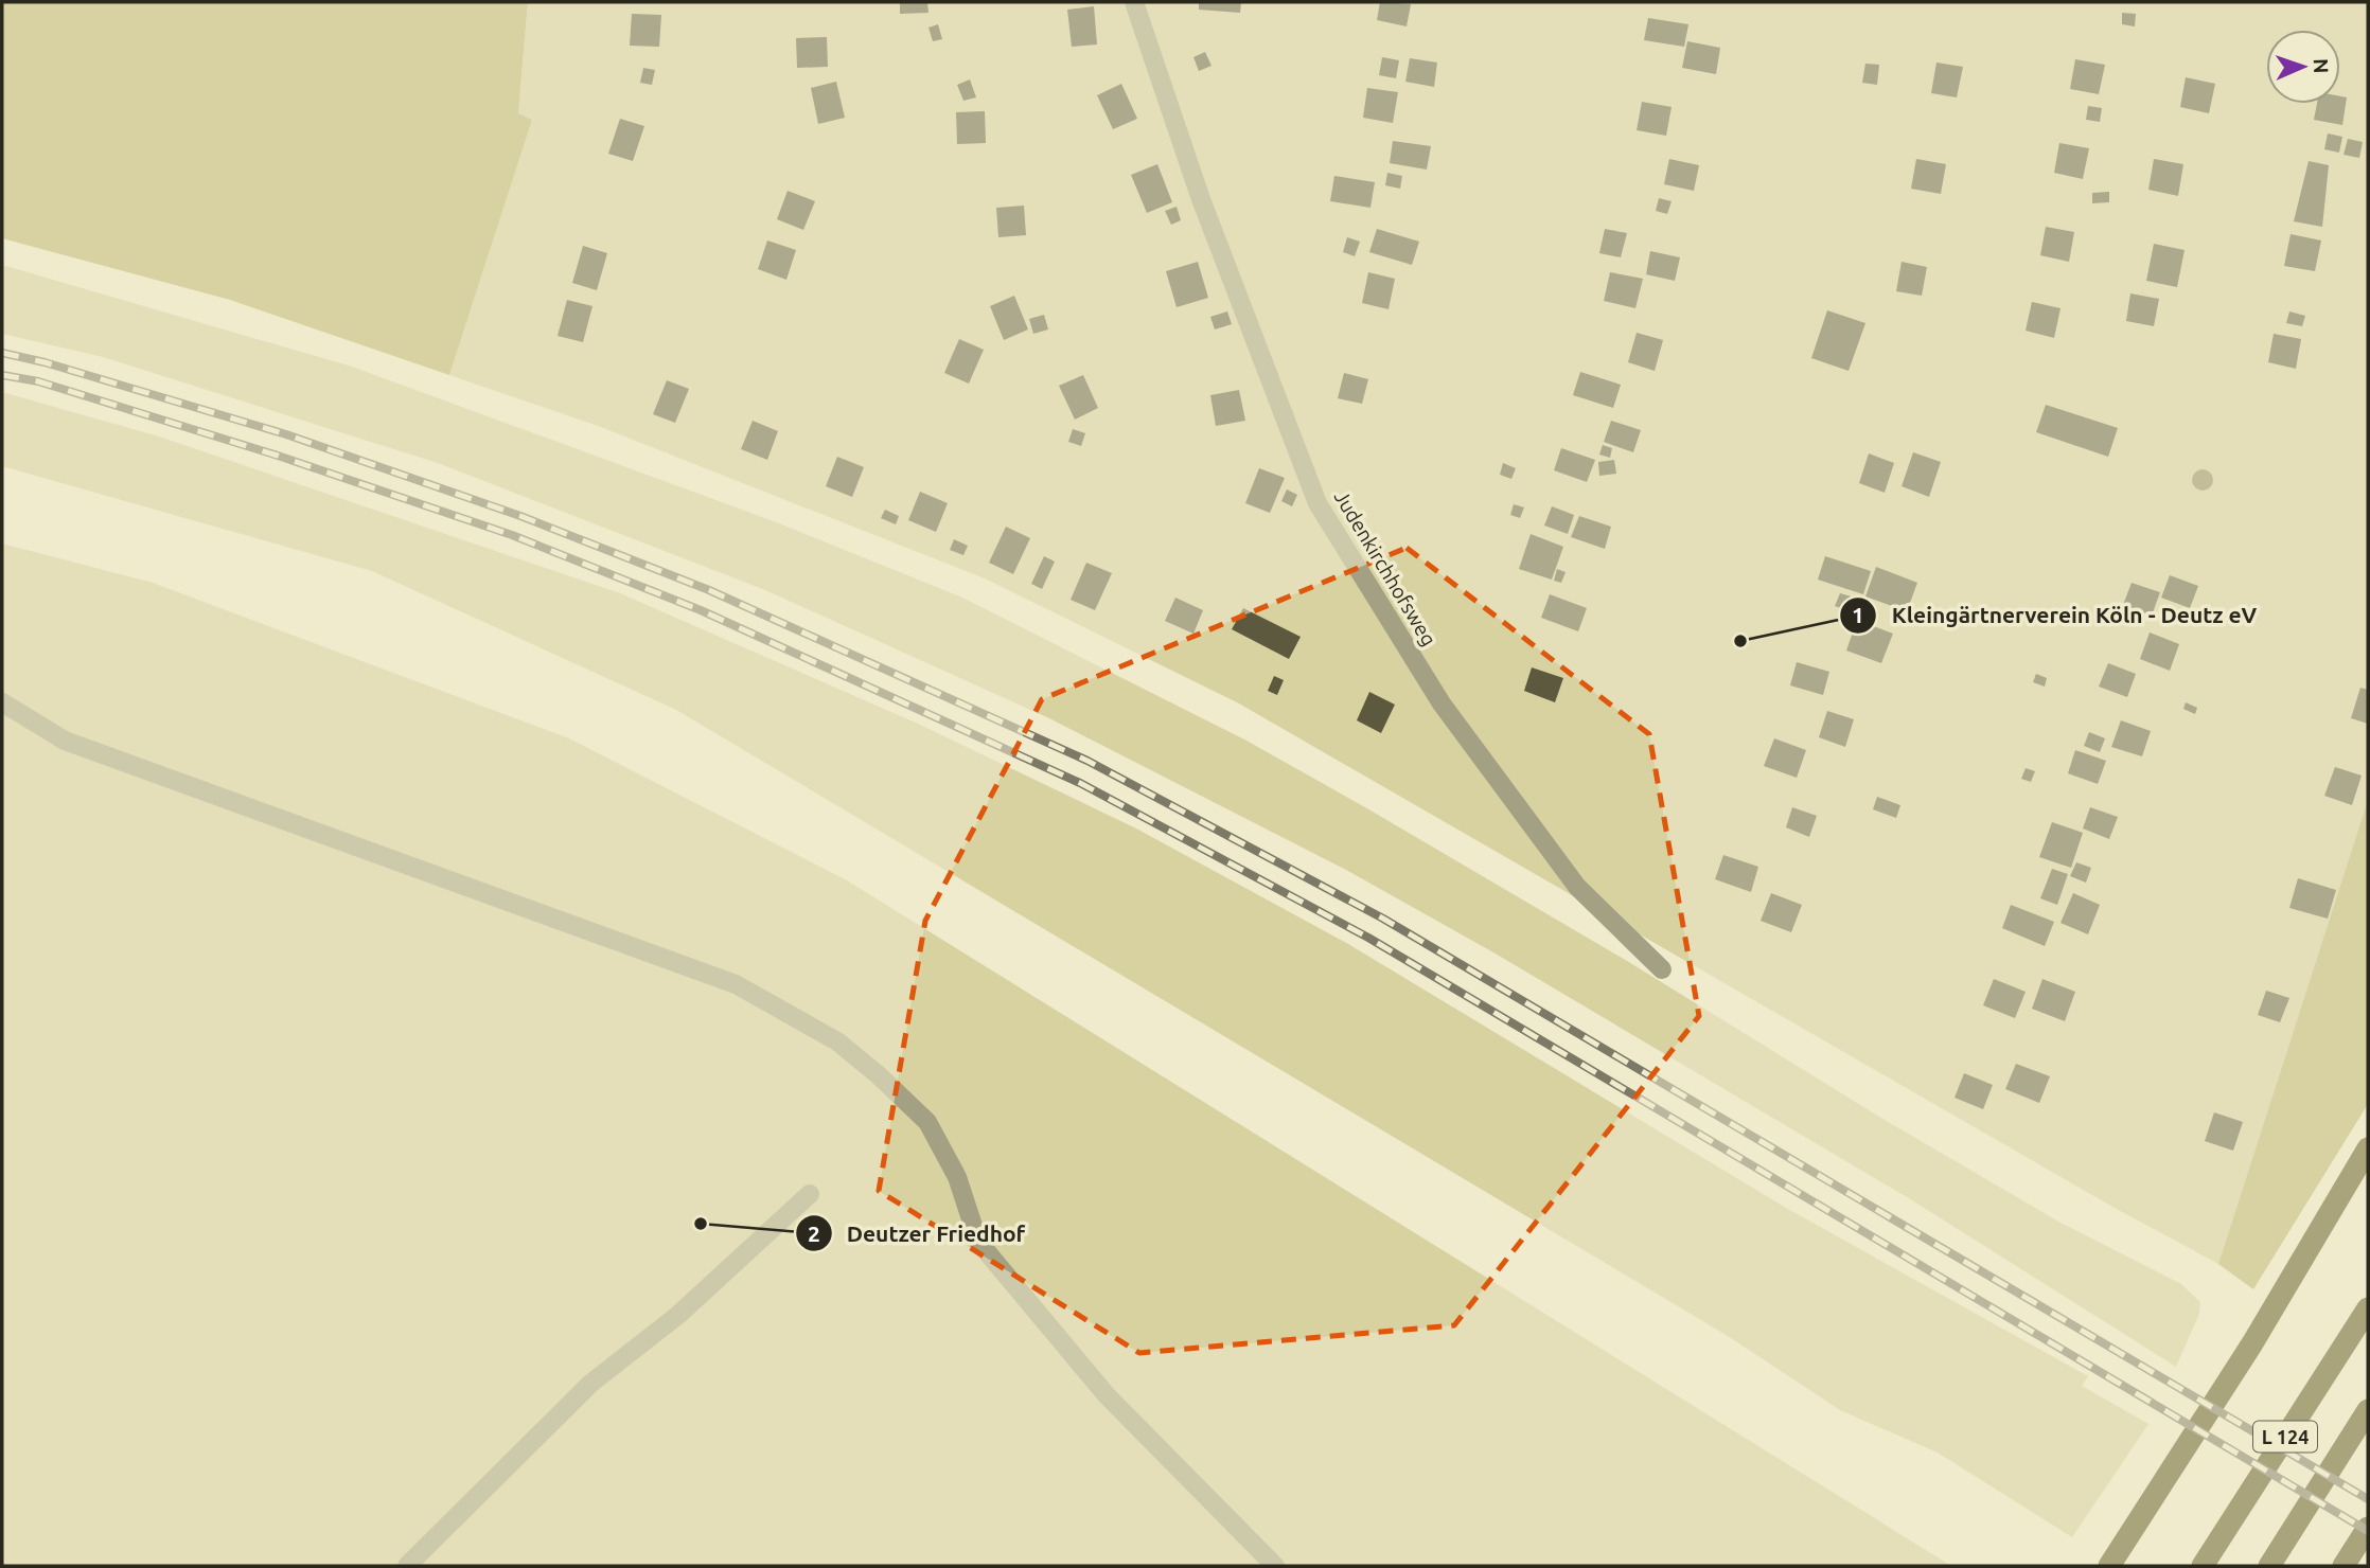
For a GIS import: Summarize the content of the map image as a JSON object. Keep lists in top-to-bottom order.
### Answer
{
  "streets": {
    "highway": ["L 124"],
    "lane": ["Judenkirchhofsweg"]
  },
  "places": ["Kleingärtnerverein Köln - Deutz eV", "Deutzer Friedhof"],
  "north": "right"
}
